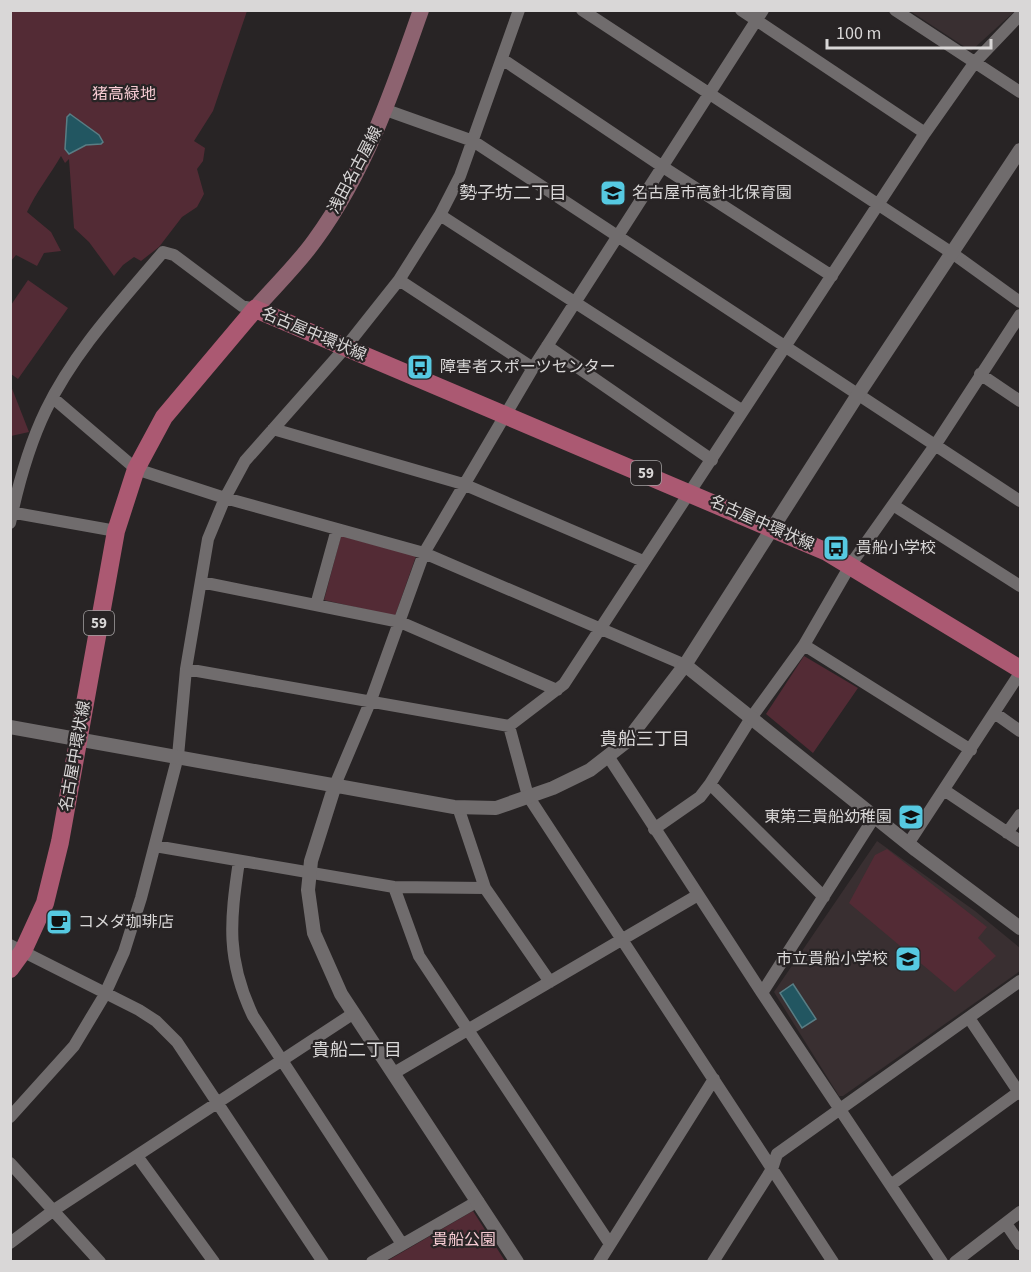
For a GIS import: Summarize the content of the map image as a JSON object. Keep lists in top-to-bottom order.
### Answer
{
  "streets": {
    "main road": ["浅田名古屋線", "名古屋中環状線", "59"]
  },
  "crossings": [
    ["浅田名古屋線", "名古屋中環状線"]
  ],
  "districts": ["勢子坊二丁目", "貴船三丁目", "貴船二丁目"],
  "parks": ["猪高緑地", "貴船公園"],
  "places": {
    "school or university": ["名古屋市高針北保育園", "東第三貴船幼稚園", "市立貴船小学校"],
    "bus stop": ["障害者スポーツセンター", "貴船小学校"],
    "cafe": ["コメダ珈琲店"]
  },
  "scale_bar": "100 m"
}
